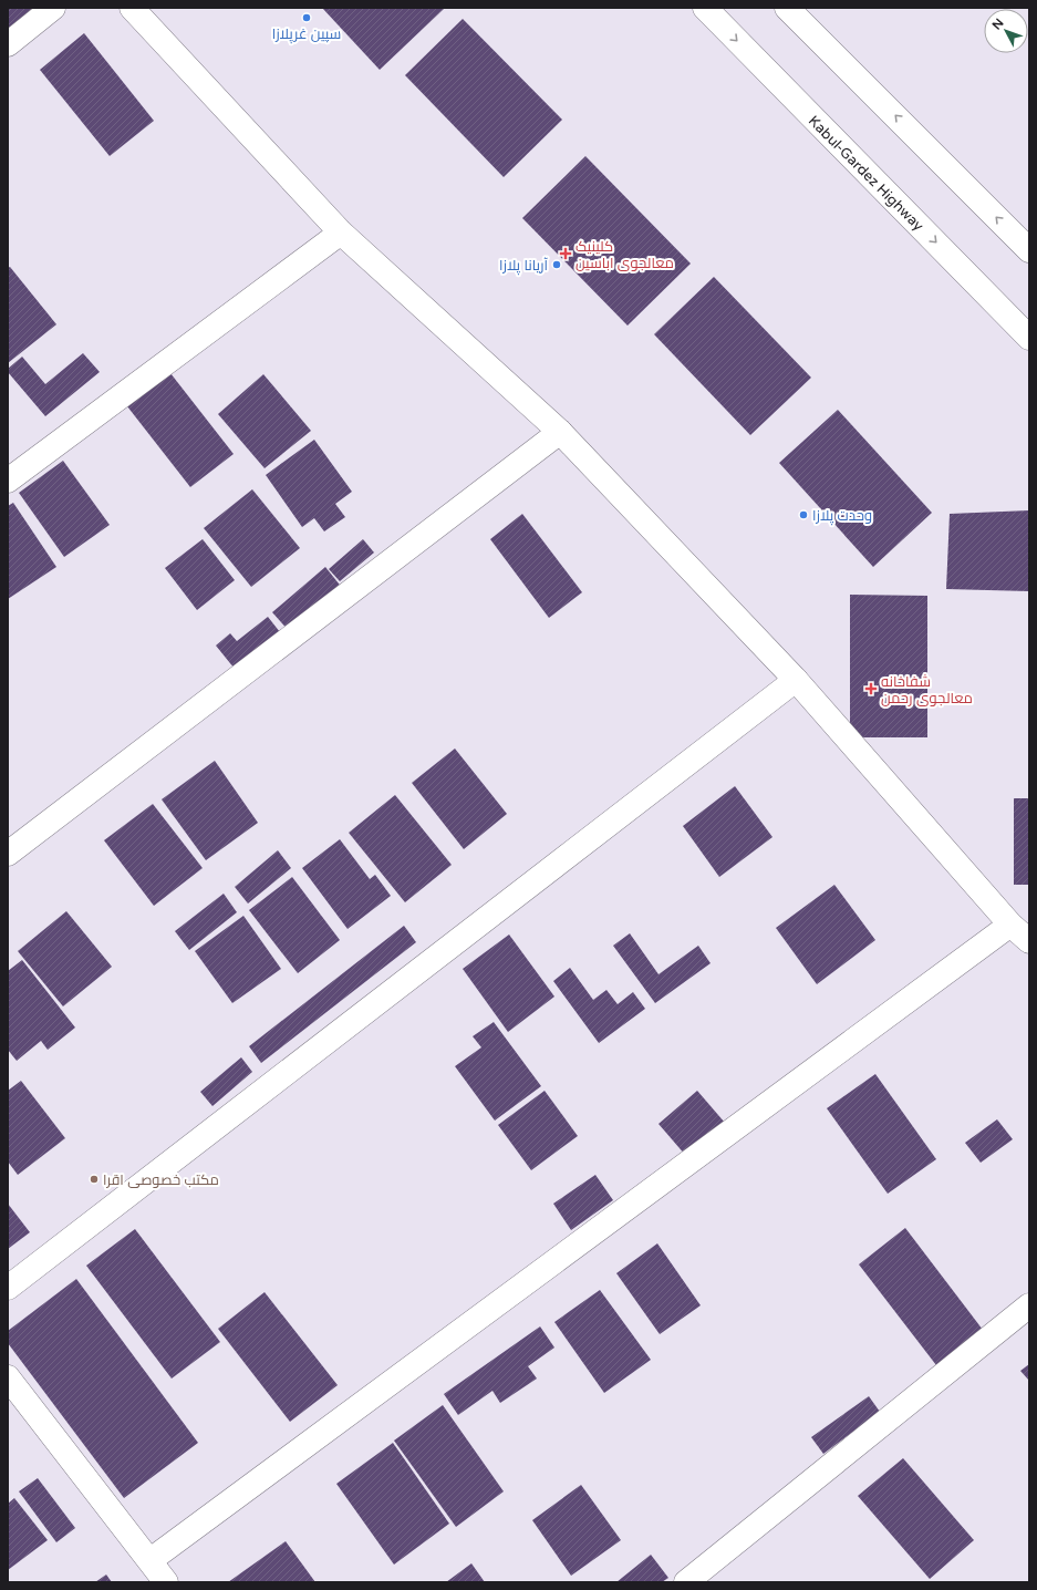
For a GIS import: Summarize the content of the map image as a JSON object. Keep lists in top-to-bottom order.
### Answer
{
  "streets": {
    "main road": ["Kabul-Gardez Highway"]
  },
  "places": {
    "other": [
      "سپین غرپلازا",
      "آریانا پلازا",
      "وحدت پلازا",
      "مکتب خصوصی اقرا"
    ],
    "health": ["کلینیک معالجوی اباسین", "شفاخانه معالجوی رحمن"]
  },
  "north": "top left"
}
